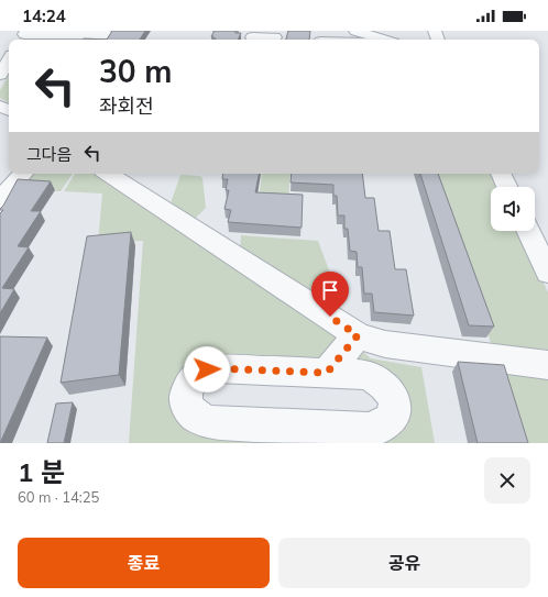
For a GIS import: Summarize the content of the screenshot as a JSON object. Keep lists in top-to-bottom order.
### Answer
{
  "page": {
    "status": "14:24",
    "turn": ["30 m", "좌회전"],
    "then": "그다음",
    "heading": ["1 분", "60 m · 14:25"],
    "buttons": ["종료", "공유"]
  }
}
